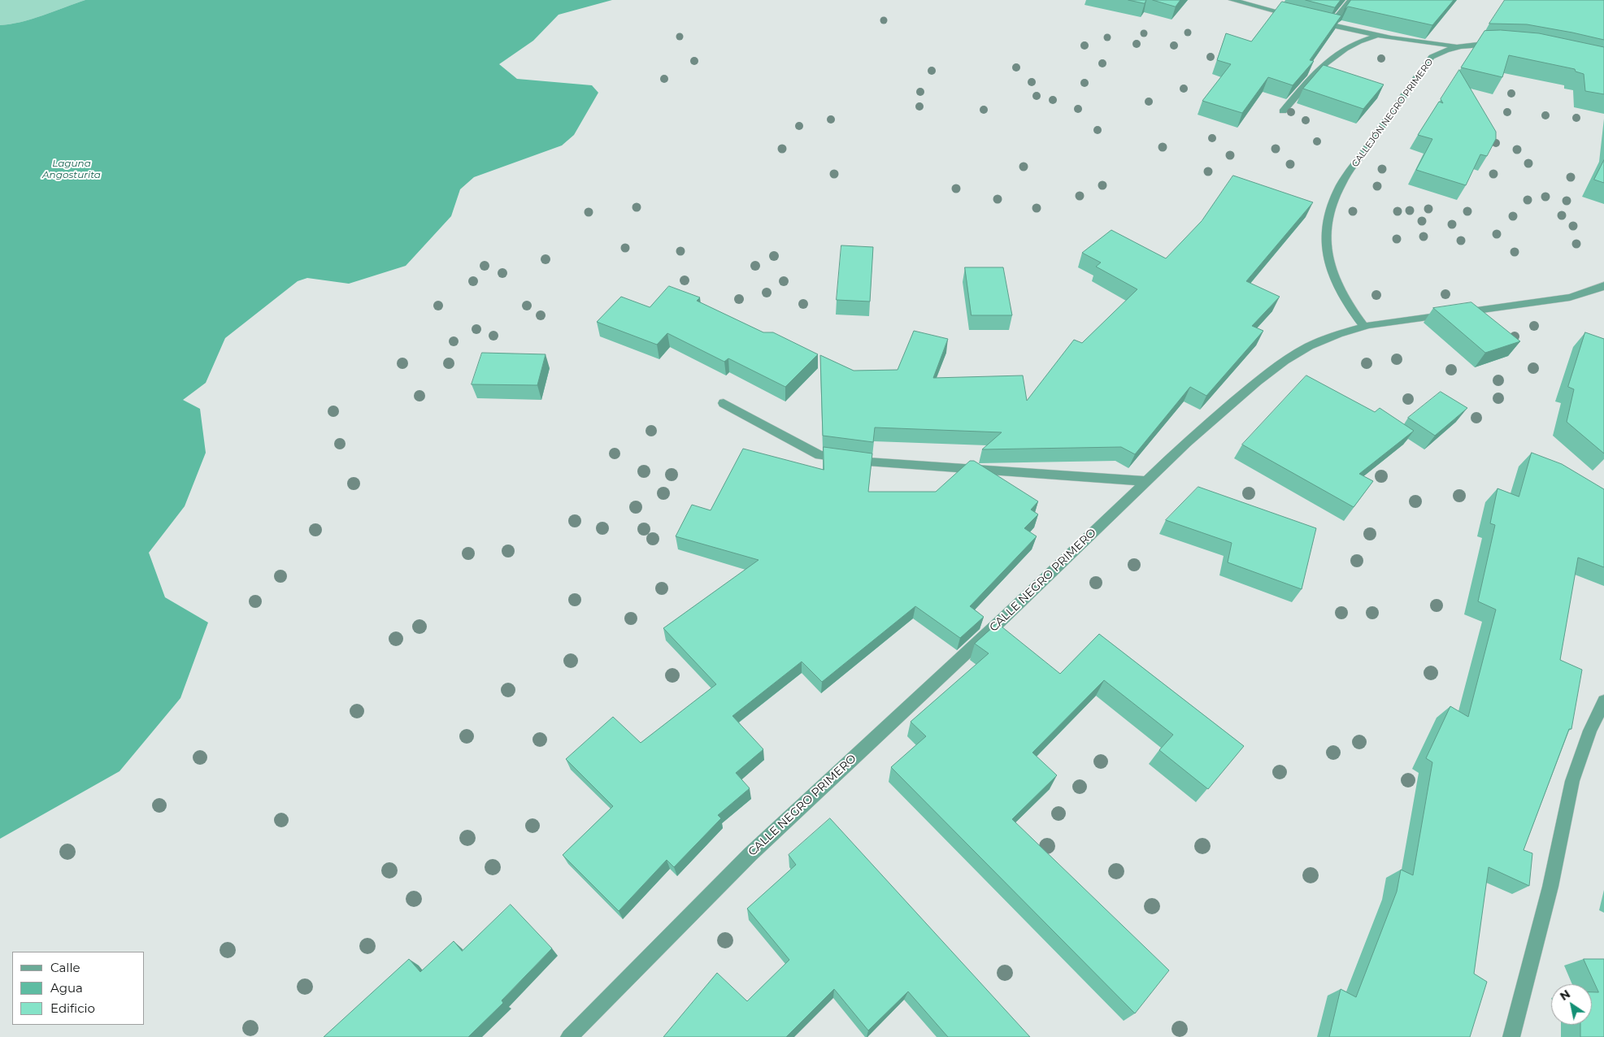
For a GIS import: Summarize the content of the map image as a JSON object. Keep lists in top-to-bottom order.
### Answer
{
  "streets": {
    "street": ["CALLEJÓN NEGRO PRIMERO", "CALLE NEGRO PRIMERO"]
  },
  "crossings": [
    ["CALLEJÓN NEGRO PRIMERO", "CALLE NEGRO PRIMERO"]
  ],
  "water": ["Laguna Angosturita"],
  "legend": ["Calle", "Agua", "Edificio"],
  "north": "top left"
}
